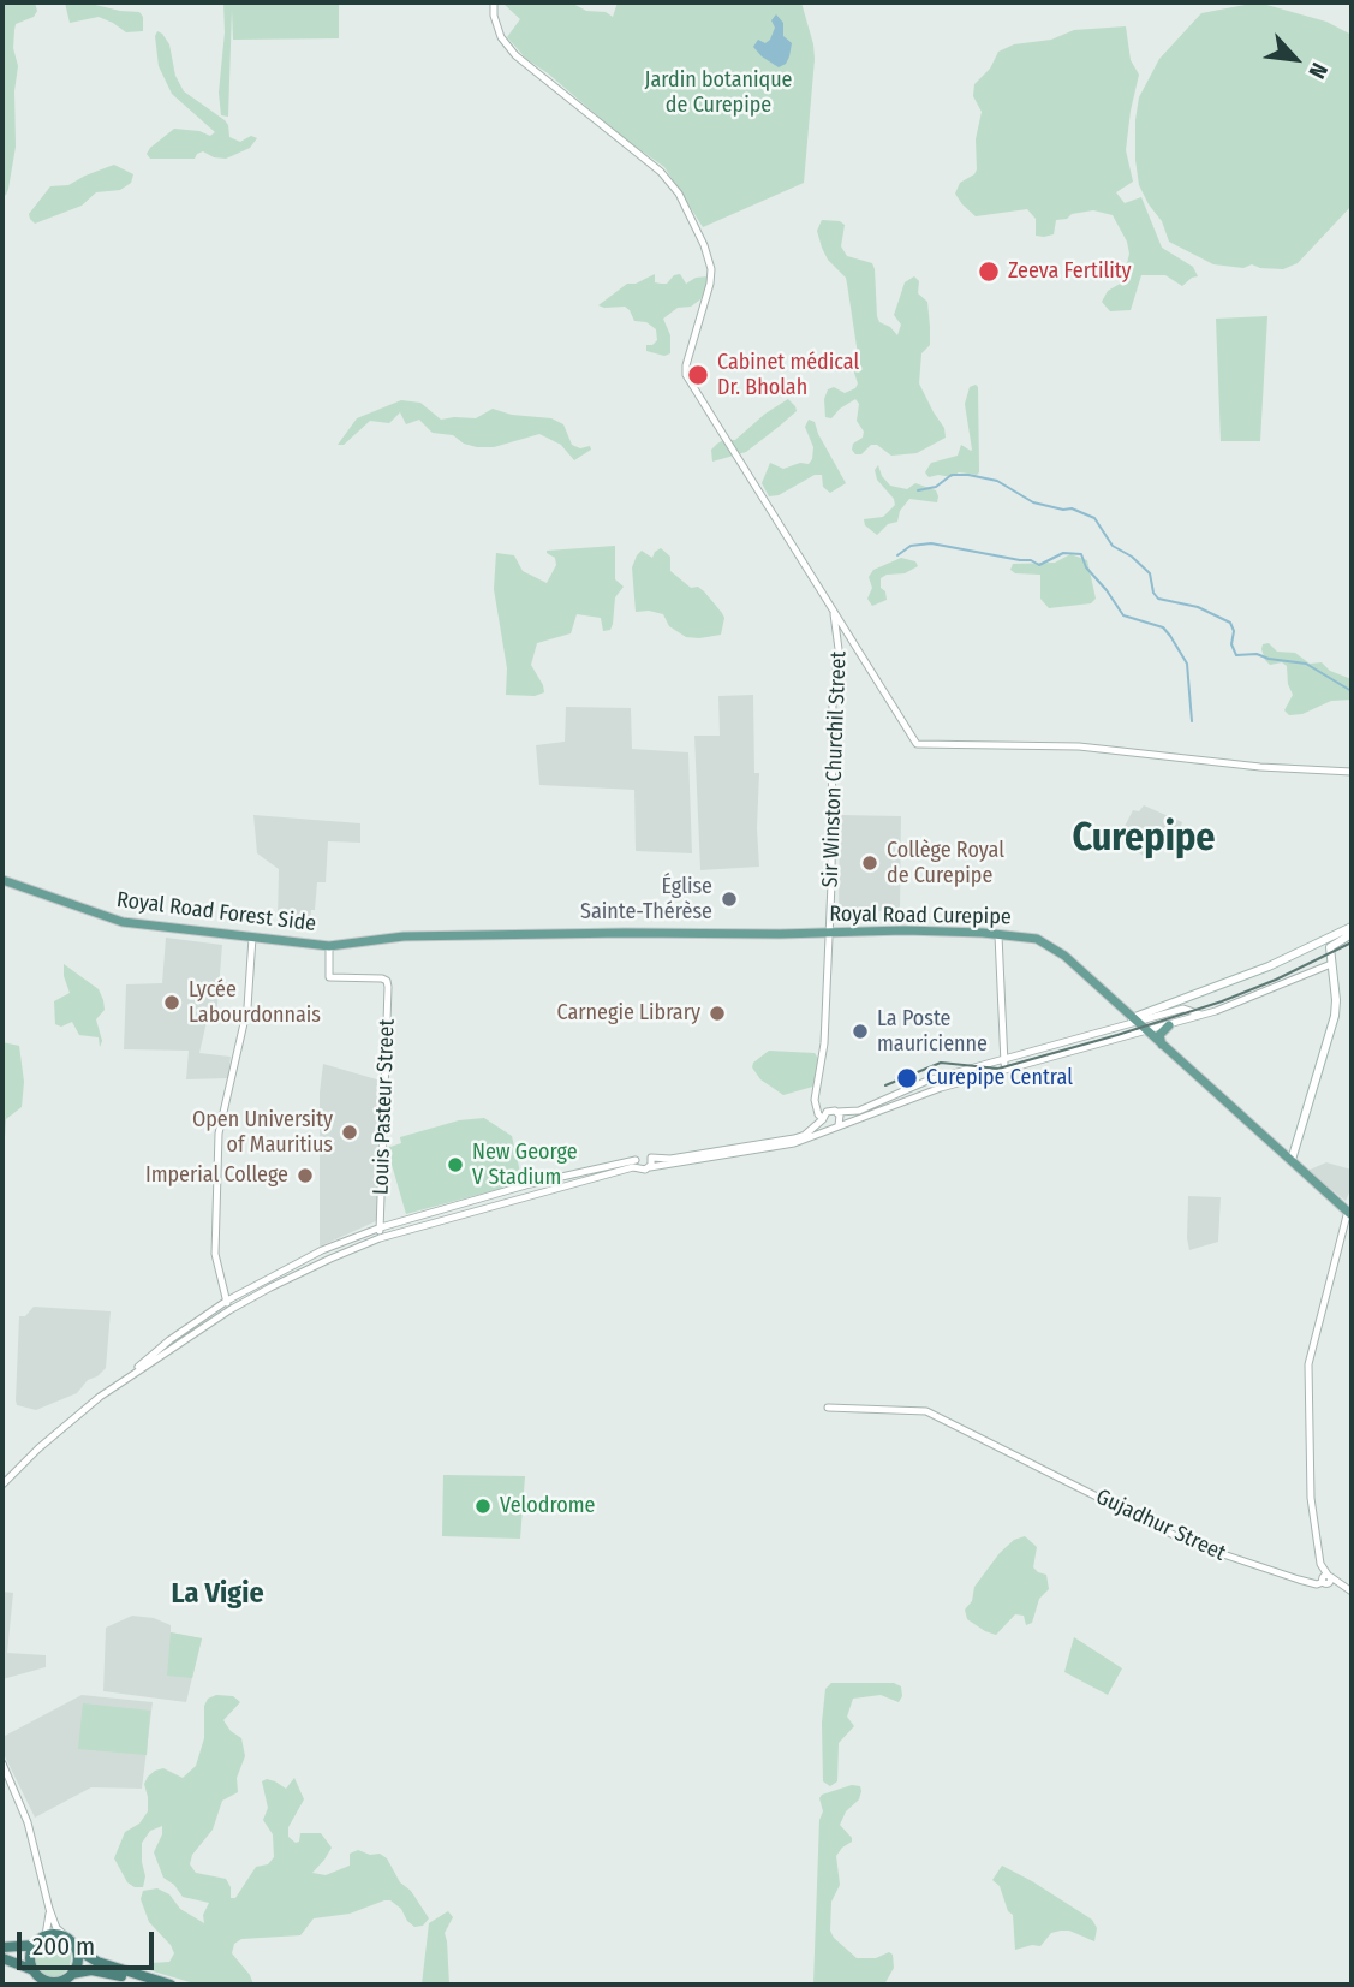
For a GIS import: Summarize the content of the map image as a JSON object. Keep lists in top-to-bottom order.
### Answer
{
  "streets": {
    "main road": ["Royal Road Forest Side", "Royal Road Curepipe"],
    "street": ["Sir Winston Churchil Street", "Louis Pasteur Street", "Gujadhur Street"]
  },
  "crossings": [
    ["Sir Winston Churchil Street", "Royal Road Curepipe"],
    ["Royal Road Forest Side", "Royal Road Curepipe"],
    ["Royal Road Forest Side", "Louis Pasteur Street"]
  ],
  "districts": ["Curepipe", "La Vigie"],
  "parks": ["Jardin botanique de Curepipe"],
  "places": [
    "Zeeva Fertility",
    "Cabinet médical Dr. Bholah",
    "Collège Royal de Curepipe",
    "Église Sainte-Thérèse",
    "Lycée Labourdonnais",
    "Carnegie Library",
    "La Poste mauricienne",
    "Curepipe Central",
    "Open University of Mauritius",
    "New George V Stadium",
    "Imperial College",
    "Velodrome"
  ],
  "scale_bar": "200 m",
  "north": "bottom right"
}
